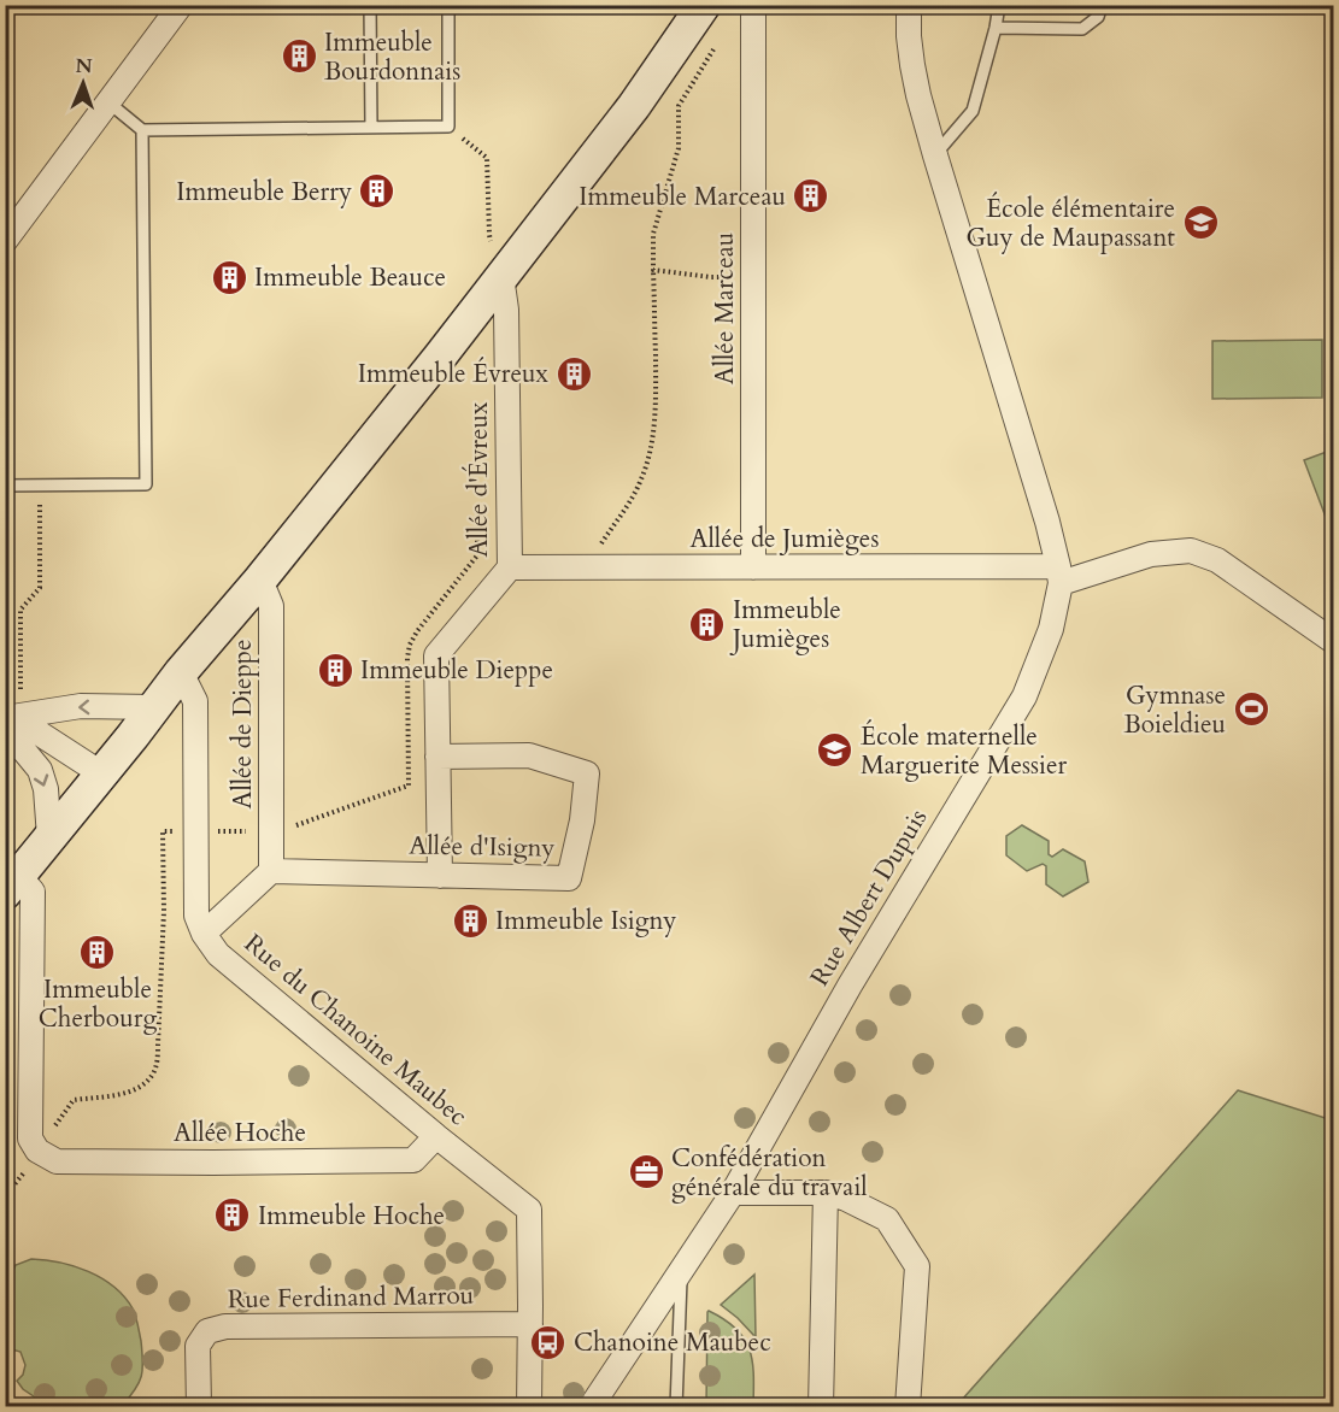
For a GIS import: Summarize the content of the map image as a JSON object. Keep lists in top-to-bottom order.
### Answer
{
  "streets": {
    "street": [
      "Allée Marceau",
      "Allée d'Évreux",
      "Allée de Jumièges",
      "Allée de Dieppe",
      "Allée d'Isigny",
      "Rue Albert Dupuis",
      "Rue du Chanoine Maubec",
      "Allée Hoche",
      "Rue Ferdinand Marrou"
    ]
  },
  "crossings": [
    ["Allée Marceau", "Allée de Jumièges"],
    ["Allée d'Évreux", "Allée de Jumièges"],
    ["Allée d'Évreux", "Allée d'Isigny"],
    ["Allée de Jumièges", "Rue Albert Dupuis"],
    ["Allée de Dieppe", "Allée d'Isigny"],
    ["Rue du Chanoine Maubec", "Allée Hoche"],
    ["Rue du Chanoine Maubec", "Rue Ferdinand Marrou"]
  ],
  "places": {
    "building": [
      "Immeuble Bourdonnais",
      "Immeuble Berry",
      "Immeuble Marceau",
      "Immeuble Beauce",
      "Immeuble Évreux",
      "Immeuble Jumièges",
      "Immeuble Dieppe",
      "Immeuble Isigny",
      "Immeuble Cherbourg",
      "Immeuble Hoche"
    ],
    "school or university": ["École élémentaire Guy de Maupassant", "École maternelle Marguerite Messier"],
    "sports": ["Gymnase Boieldieu"],
    "office": ["Confédération générale du travail"],
    "bus stop": ["Chanoine Maubec"]
  },
  "north": "top"
}
